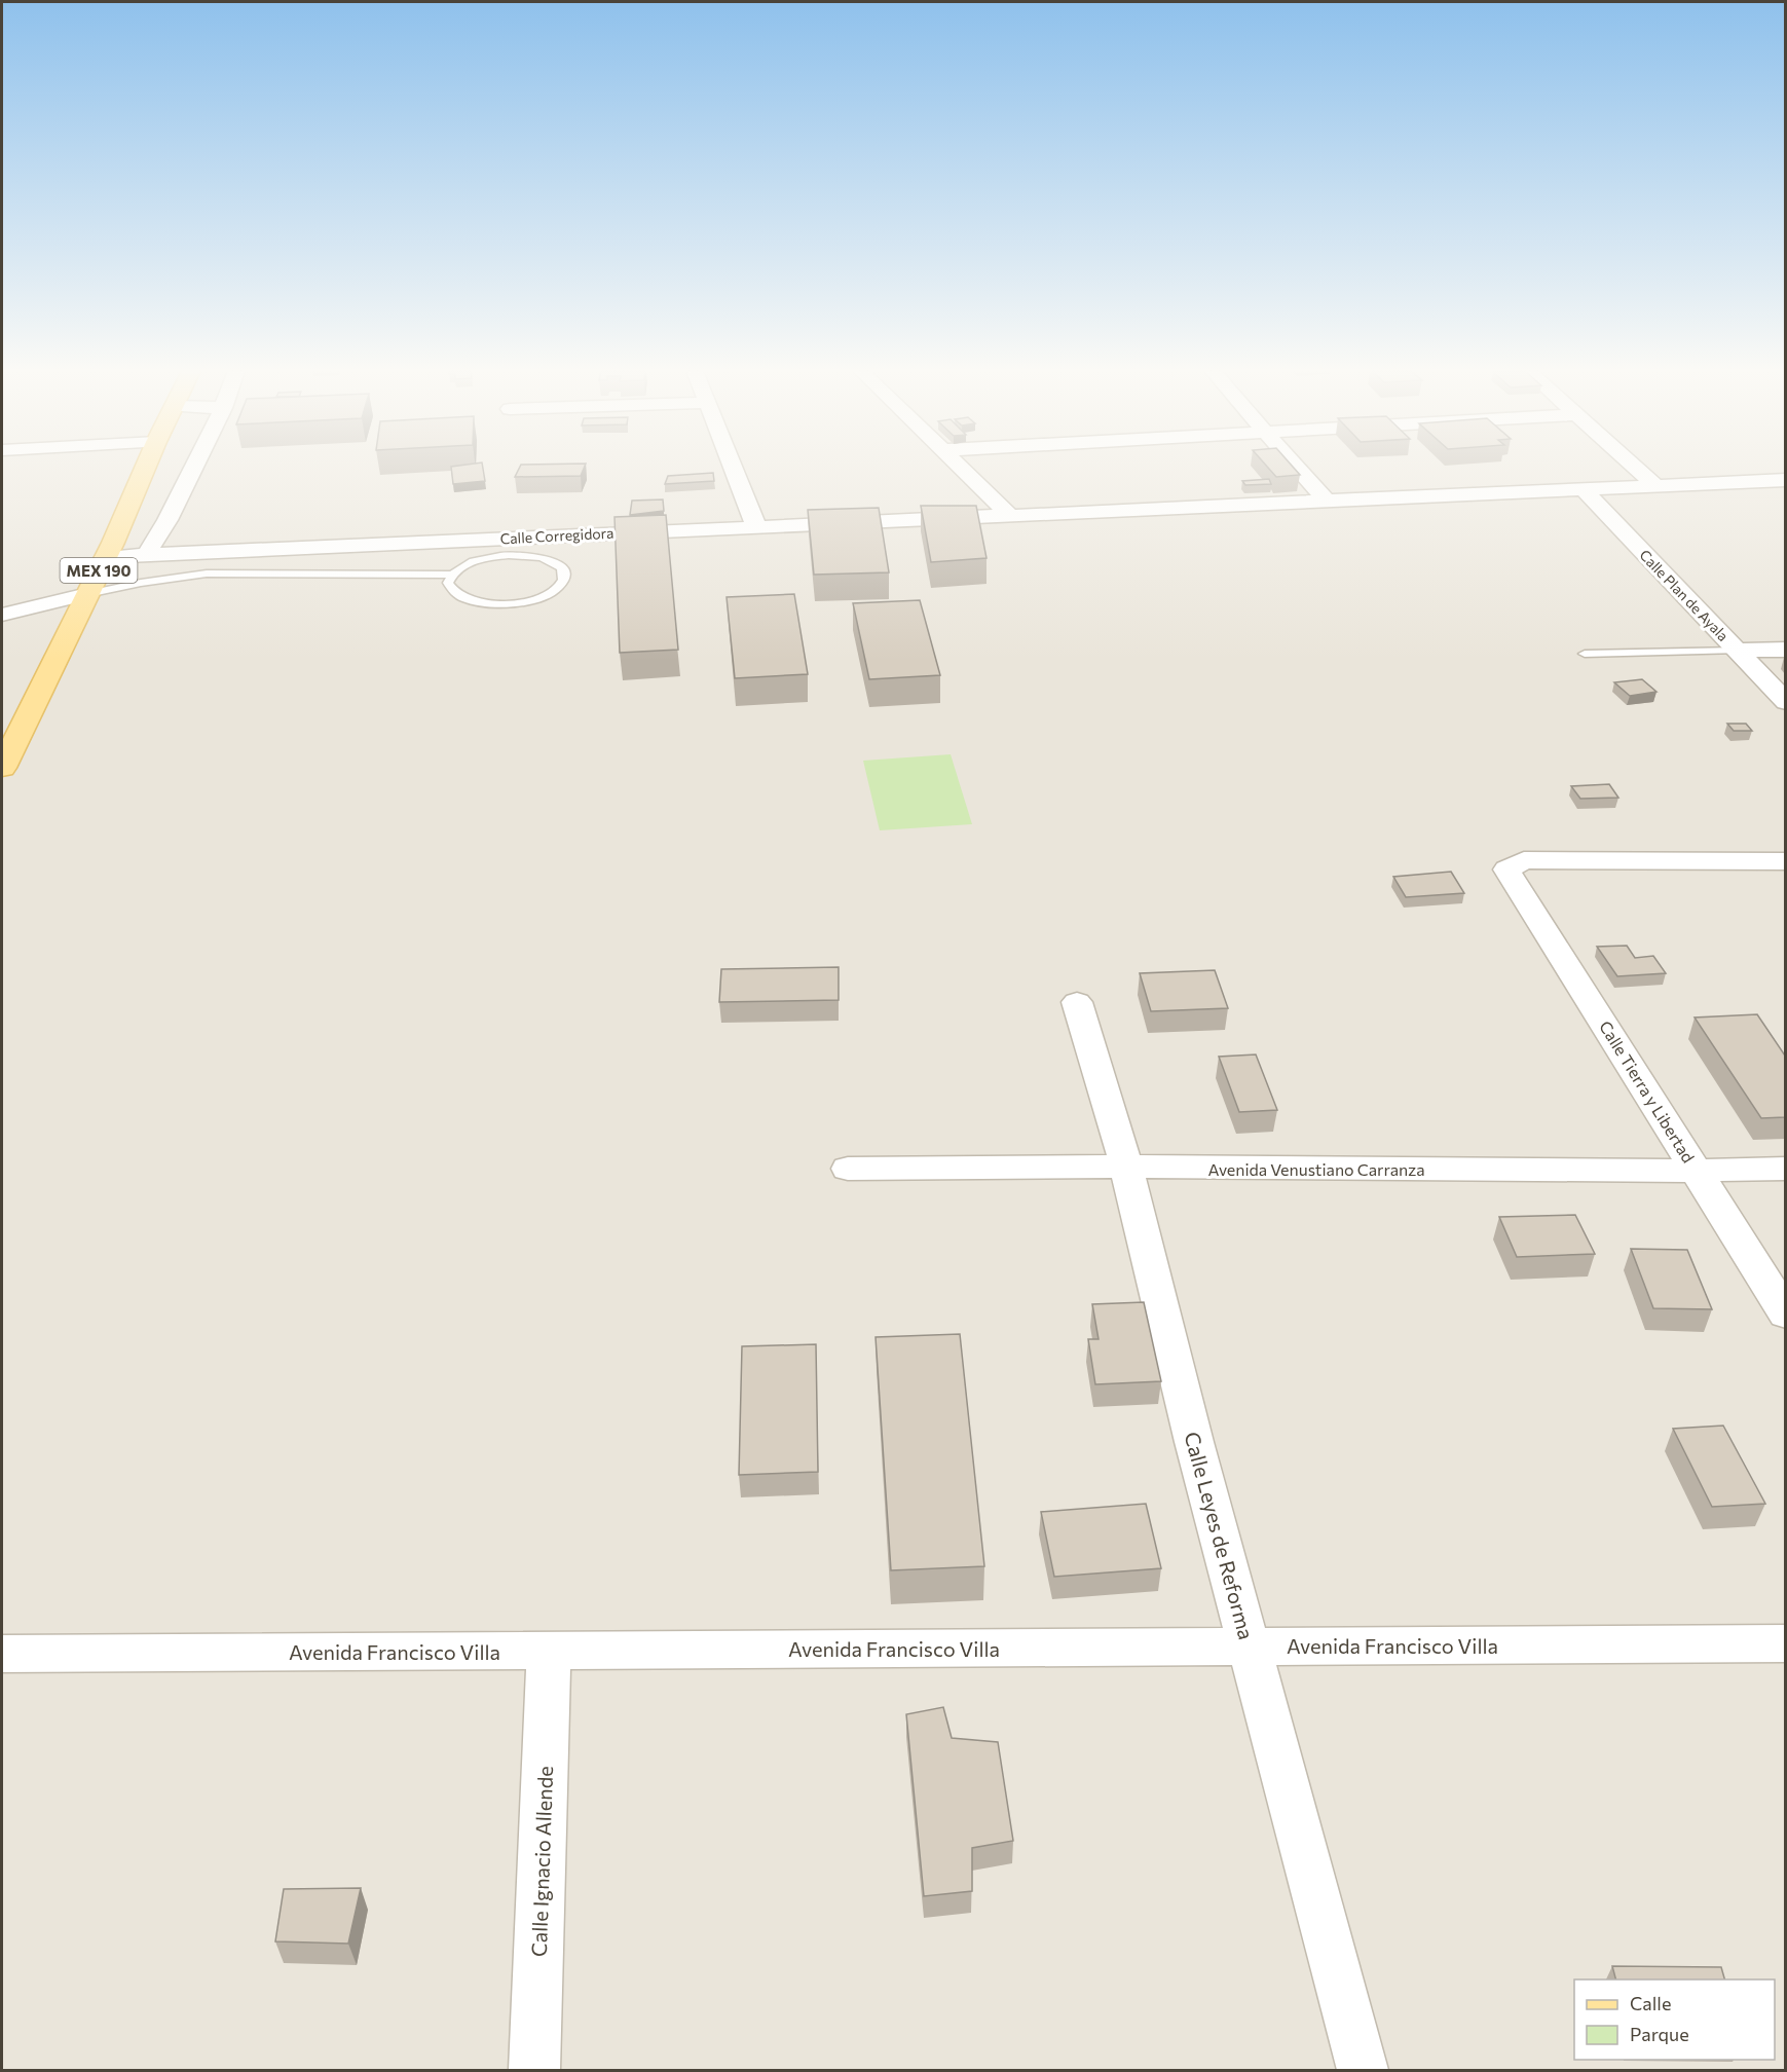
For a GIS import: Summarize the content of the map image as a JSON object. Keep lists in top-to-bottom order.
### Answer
{
  "streets": {
    "main road": ["MEX 190"],
    "street": [
      "Calle Corregidora",
      "Calle Plan de Ayala",
      "Calle Tierra y Libertad",
      "Avenida Venustiano Carranza",
      "Calle Leyes de Reforma",
      "Avenida Francisco Villa",
      "Calle Ignacio Allende"
    ]
  },
  "crossings": [
    ["Calle Corregidora", "MEX 190"],
    ["Calle Corregidora", "Calle Plan de Ayala"],
    ["Calle Tierra y Libertad", "Avenida Venustiano Carranza"],
    ["Avenida Venustiano Carranza", "Calle Leyes de Reforma"],
    ["Calle Leyes de Reforma", "Avenida Francisco Villa"],
    ["Avenida Francisco Villa", "Calle Ignacio Allende"]
  ],
  "legend": ["Calle", "Parque"]
}
